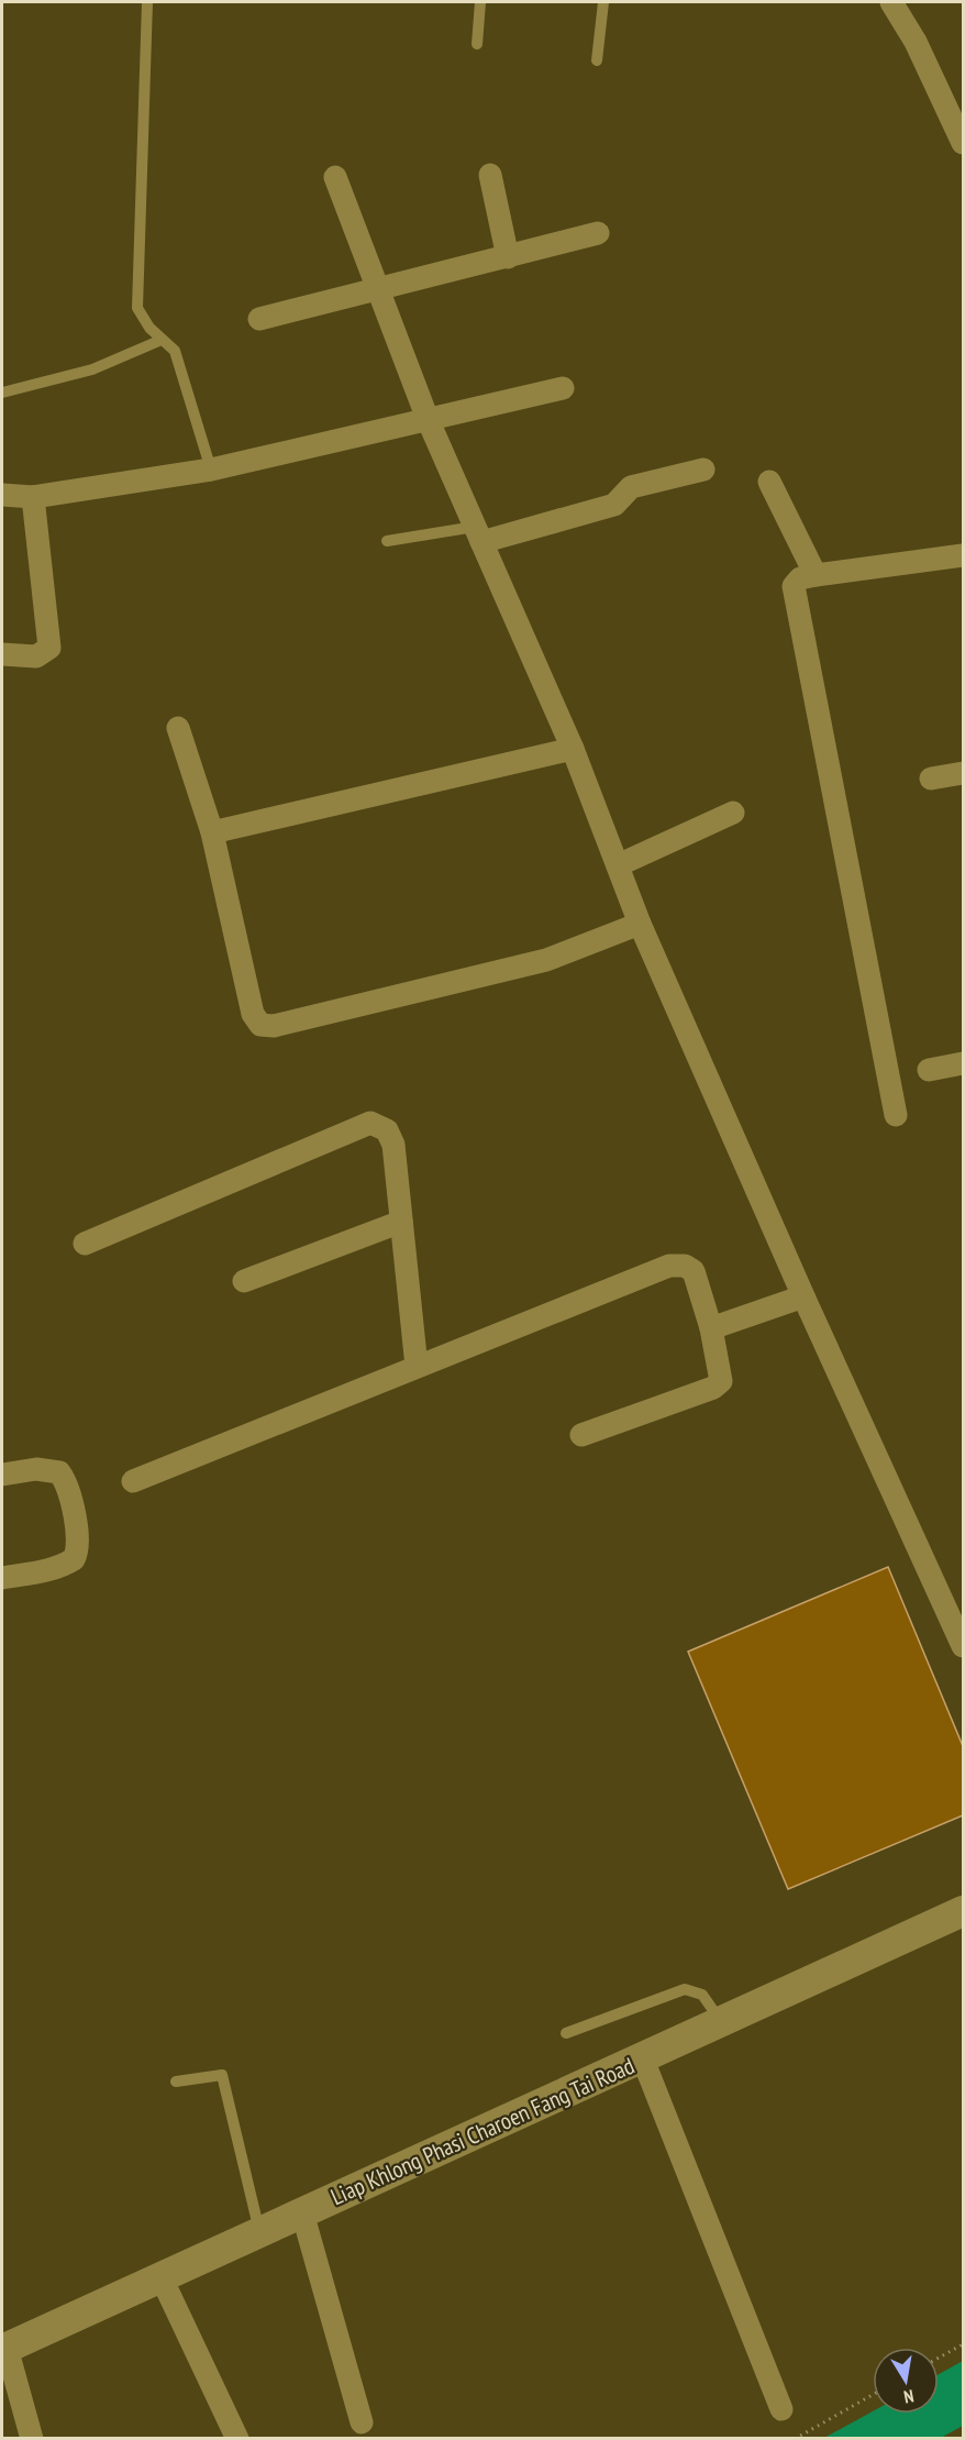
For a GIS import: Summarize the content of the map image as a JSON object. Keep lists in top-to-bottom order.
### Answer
{
  "streets": {
    "street": ["Liap Khlong Phasi Charoen Fang Tai Road"]
  },
  "north": "bottom"
}
